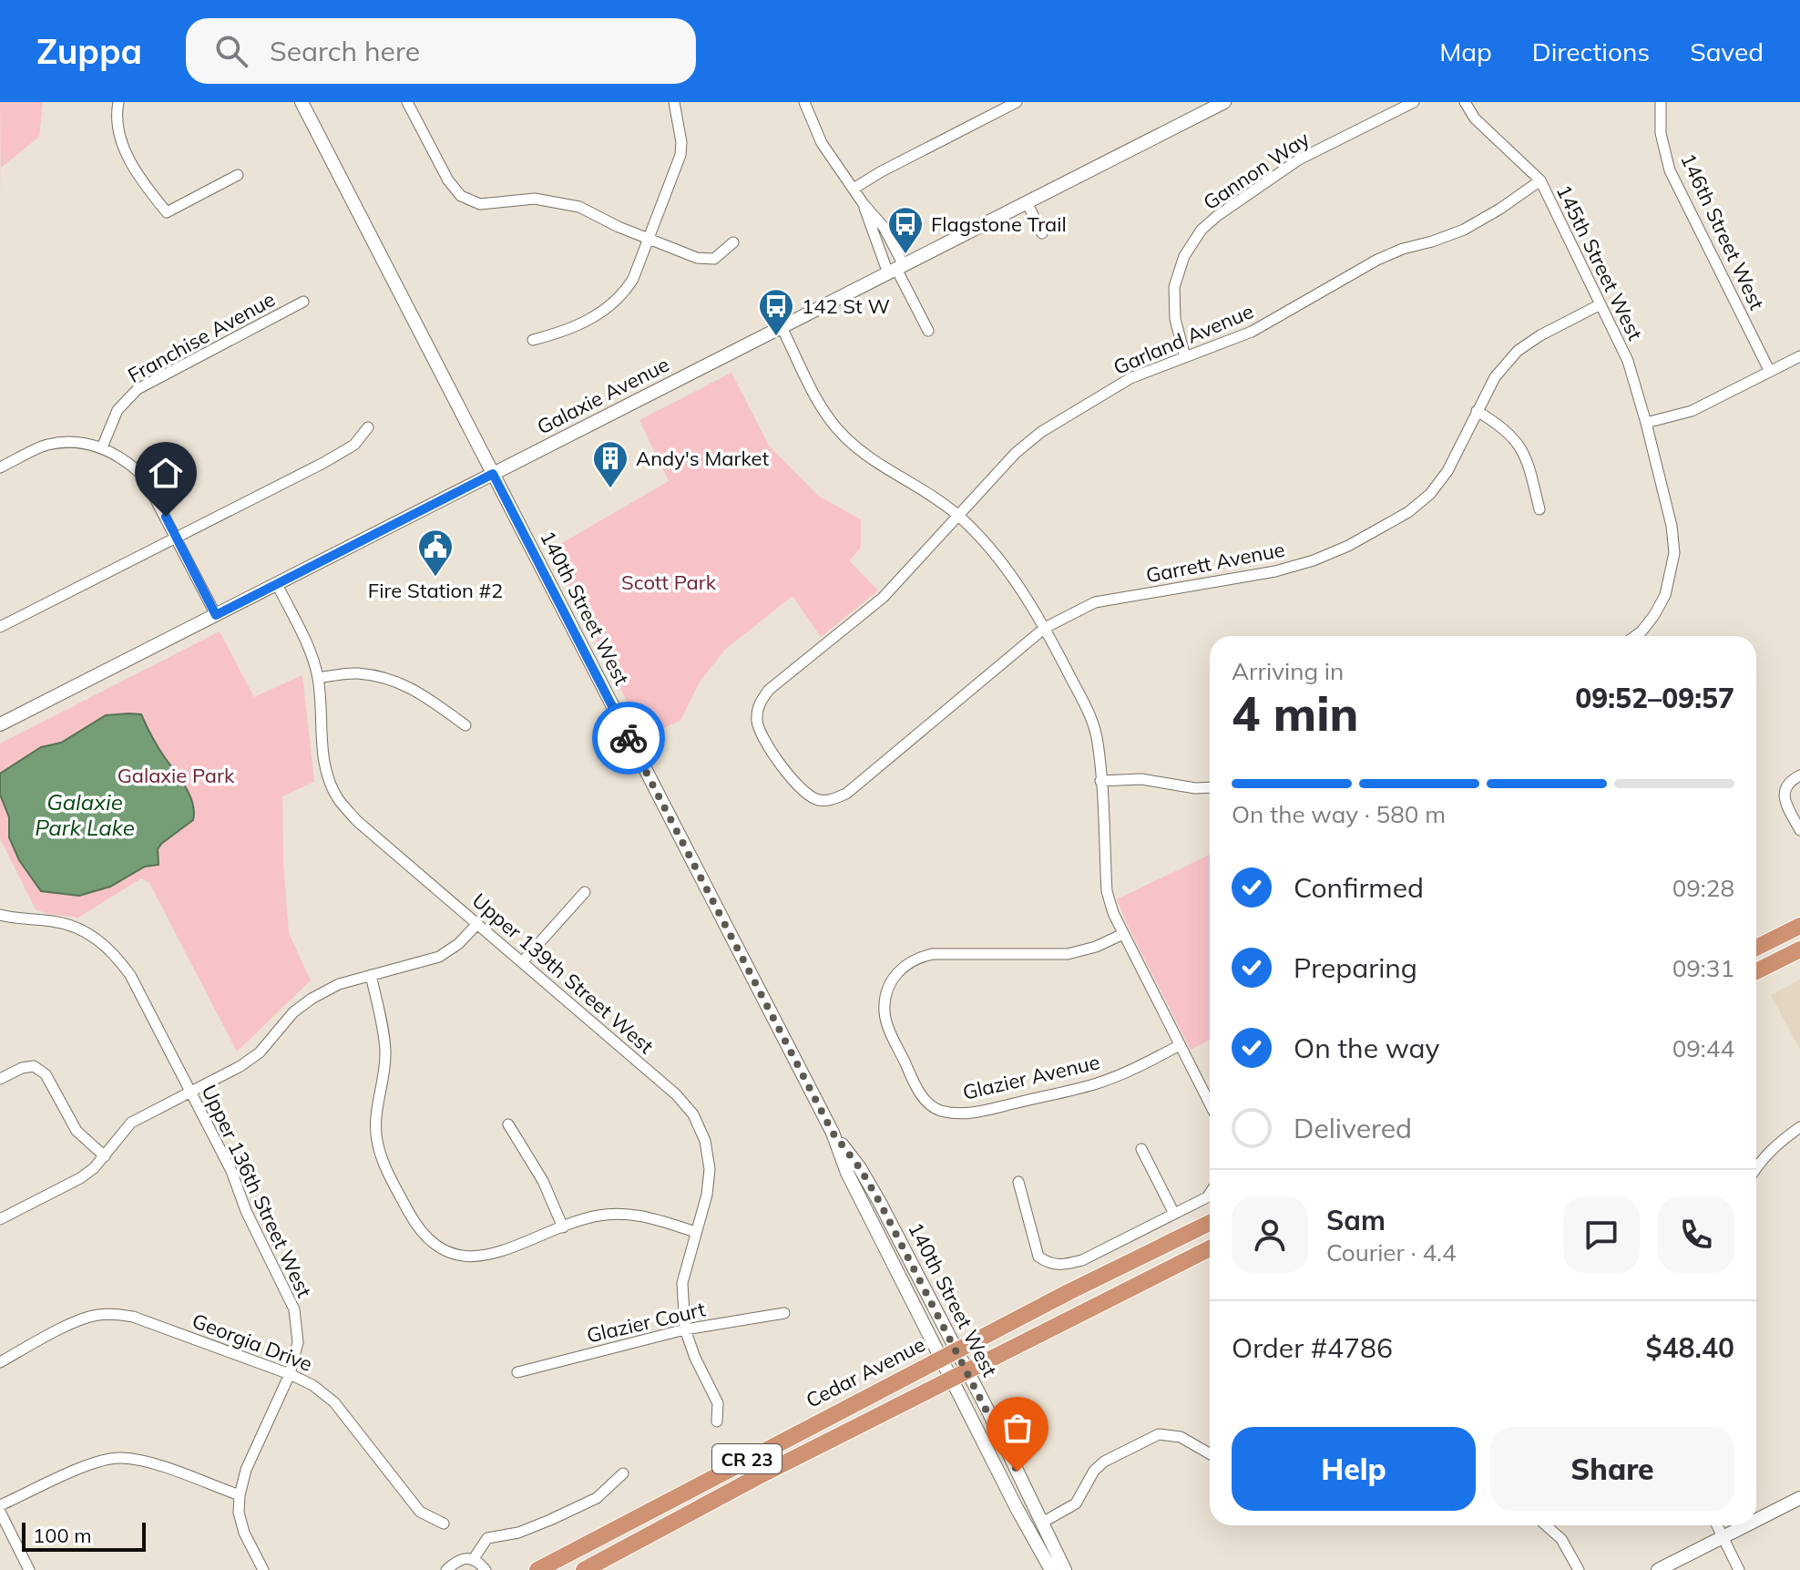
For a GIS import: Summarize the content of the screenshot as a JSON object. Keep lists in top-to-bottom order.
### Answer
{
  "streets": {
    "highway": ["Cedar Avenue", "CR 23"],
    "street": [
      "Gannon Way",
      "146th Street West",
      "145th Street West",
      "Franchise Avenue",
      "Garland Avenue",
      "Galaxie Avenue",
      "Garrett Avenue",
      "140th Street West",
      "Upper 139th Street West",
      "Glazier Avenue",
      "Upper 136th Street West",
      "Glazier Court",
      "Georgia Drive"
    ]
  },
  "crossings": [
    ["Gannon Way", "Garland Avenue"],
    ["145th Street West", "Garland Avenue"],
    ["145th Street West", "Garrett Avenue"],
    ["Garland Avenue", "Garrett Avenue"],
    ["Galaxie Avenue", "140th Street West"],
    ["Galaxie Avenue", "Upper 139th Street West"],
    ["140th Street West", "Cedar Avenue"],
    ["140th Street West", "CR 23"],
    ["Upper 139th Street West", "Glazier Court"],
    ["Upper 136th Street West", "Georgia Drive"]
  ],
  "water": ["Galaxie Park Lake"],
  "parks": ["Scott Park", "Galaxie Park"],
  "places": {
    "bus stop": ["Flagstone Trail", "142 St W"],
    "building": ["Andy's Market"],
    "public building": ["Fire Station #2"]
  },
  "scale_bar": "100 m",
  "page": {
    "header": "Zuppa",
    "search": "Search here",
    "nav": ["Map", "Directions", "Saved"],
    "heading": ["4 min", "Arriving in", "09:52–09:57"],
    "panel": [
      "Sam",
      "Courier · 4.4",
      "Order #4786",
      "$48.40"
    ],
    "bar": "On the way · 580 m",
    "list": [
      ["Confirmed", "09:28"],
      ["Preparing", "09:31"],
      ["On the way", "09:44"],
      "Delivered"
    ],
    "buttons": ["Help", "Share"],
    "scale": "100 m"
  }
}
